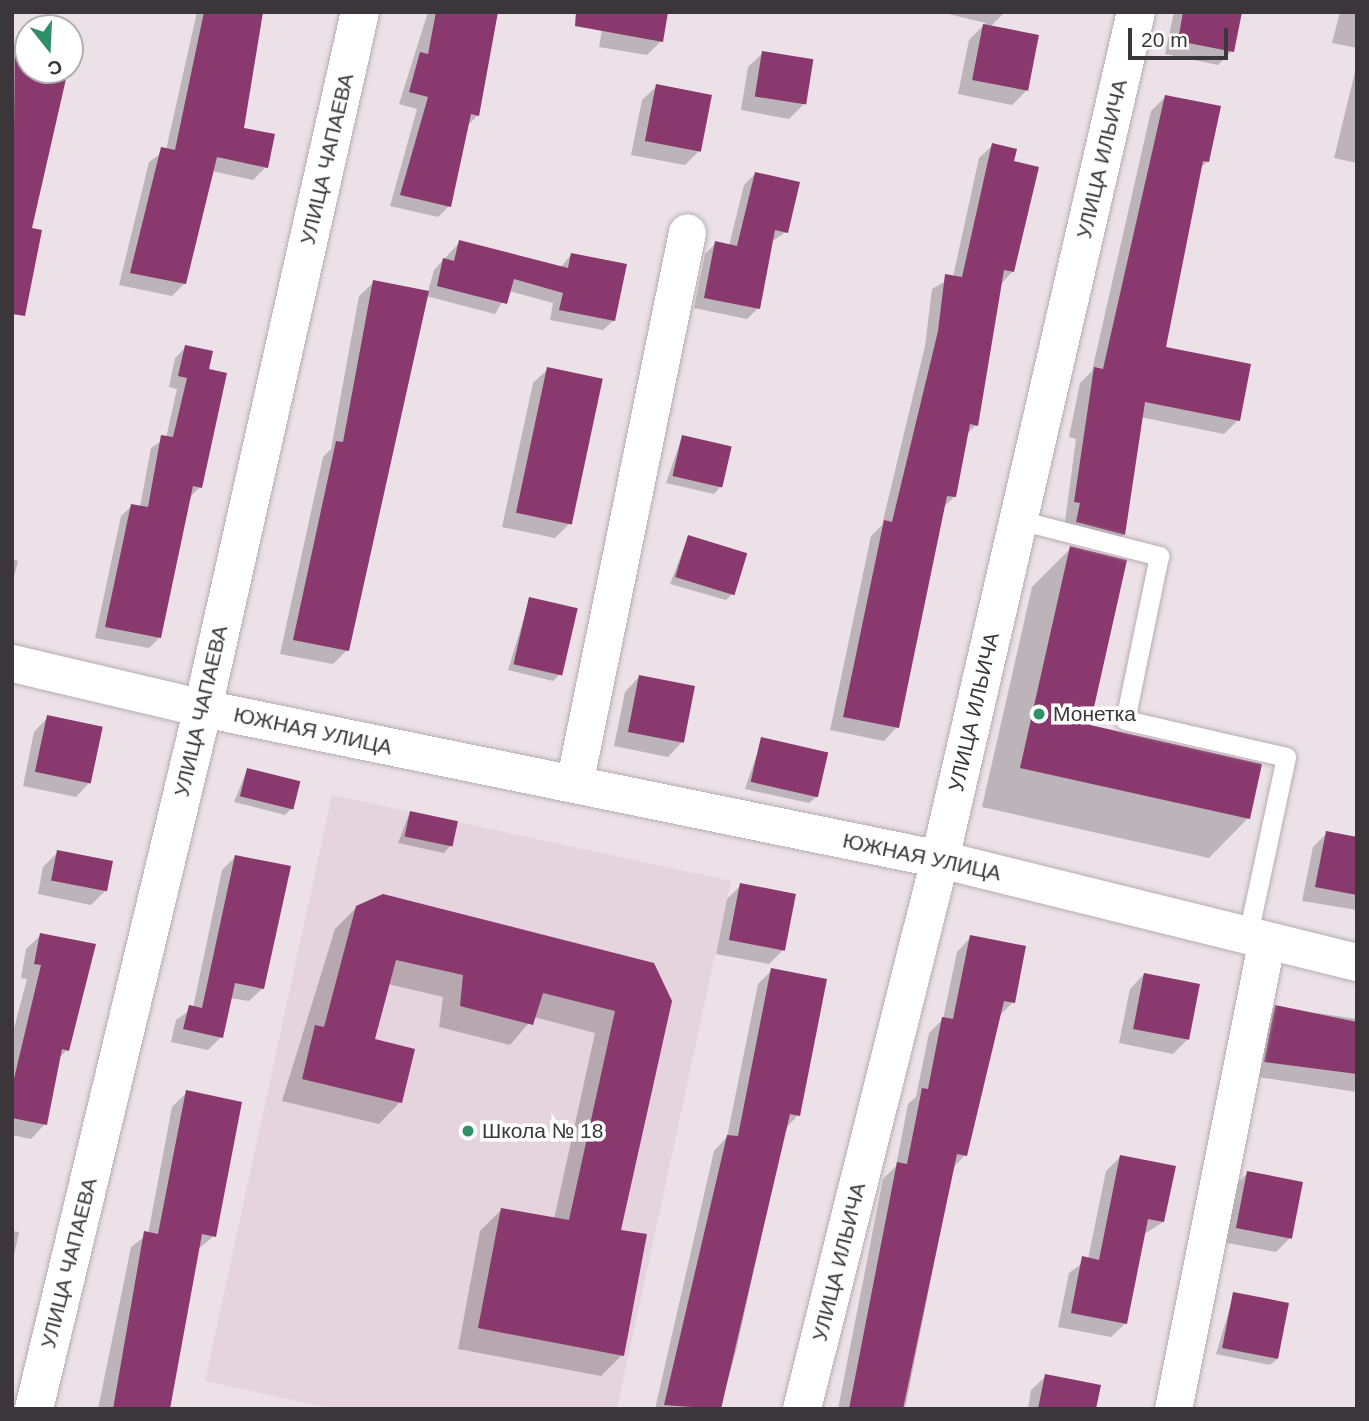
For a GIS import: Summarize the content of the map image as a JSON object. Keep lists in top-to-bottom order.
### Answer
{
  "streets": {
    "main road": ["УЛИЦА ЧАПАЕВА", "УЛИЦА ИЛЬИЧА"],
    "street": ["ЮЖНАЯ УЛИЦА"]
  },
  "crossings": [
    ["УЛИЦА ЧАПАЕВА", "ЮЖНАЯ УЛИЦА"],
    ["УЛИЦА ИЛЬИЧА", "ЮЖНАЯ УЛИЦА"]
  ],
  "places": ["Монетка", "Школа № 18"],
  "scale_bar": "20 m",
  "north": "bottom"
}
